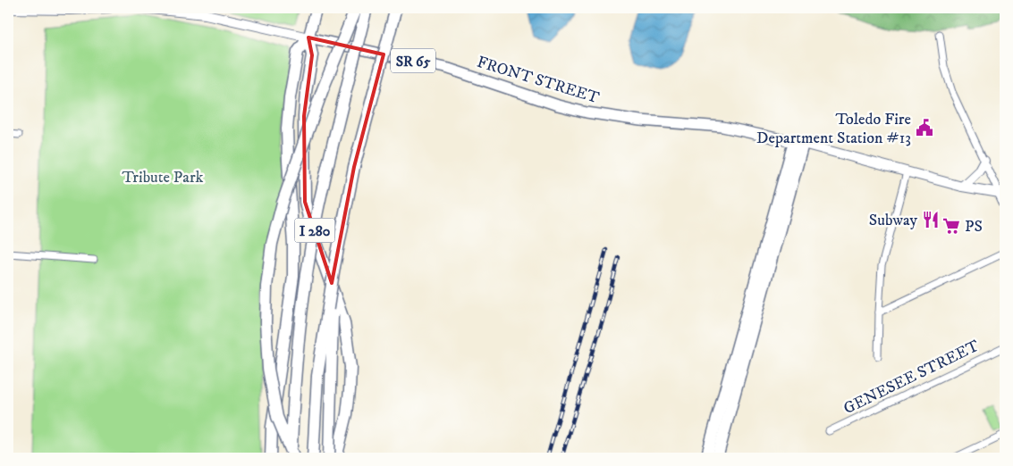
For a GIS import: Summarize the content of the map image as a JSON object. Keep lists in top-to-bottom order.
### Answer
{
  "streets": {
    "highway": ["I 280"],
    "main road": ["SR 65", "FRONT STREET"],
    "street": ["GENESEE STREET"]
  },
  "parks": ["Tribute Park"],
  "places": {
    "public building": ["Toledo Fire Department Station #13"],
    "restaurant": ["Subway"],
    "supermarket": ["PS"]
  }
}
